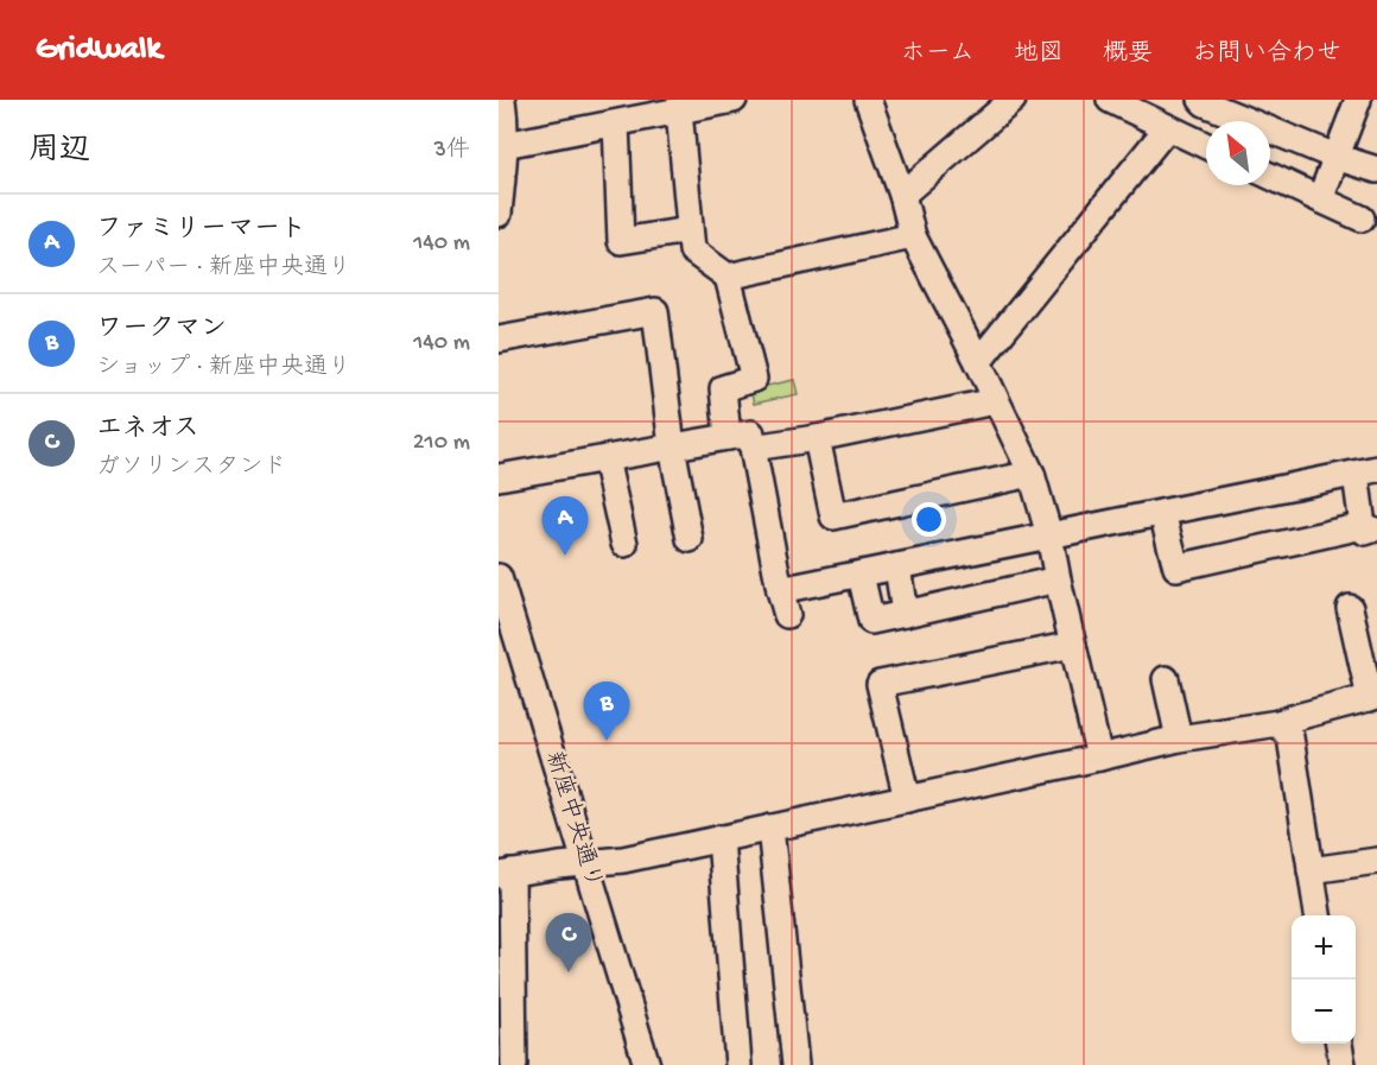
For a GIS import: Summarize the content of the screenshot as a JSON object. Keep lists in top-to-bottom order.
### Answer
{
  "streets": {
    "street": ["新座中央通り"]
  },
  "north": "top left",
  "page": {
    "header": "Gridwalk",
    "nav": [
      "ホーム",
      "地図",
      "概要",
      "お問い合わせ"
    ],
    "heading": ["周辺", "3件"],
    "list": [
      {
        "mark": "A",
        "name": "ファミリーマート",
        "note": "スーパー · 新座中央通り",
        "value": "140 m"
      },
      {
        "mark": "B",
        "name": "ワークマン",
        "note": "ショップ · 新座中央通り",
        "value": "140 m"
      },
      {
        "mark": "C",
        "name": "エネオス",
        "note": "ガソリンスタンド",
        "value": "210 m"
      }
    ],
    "pins": ["A", "B", "C"],
    "map_buttons": ["+", "−"]
  }
}
